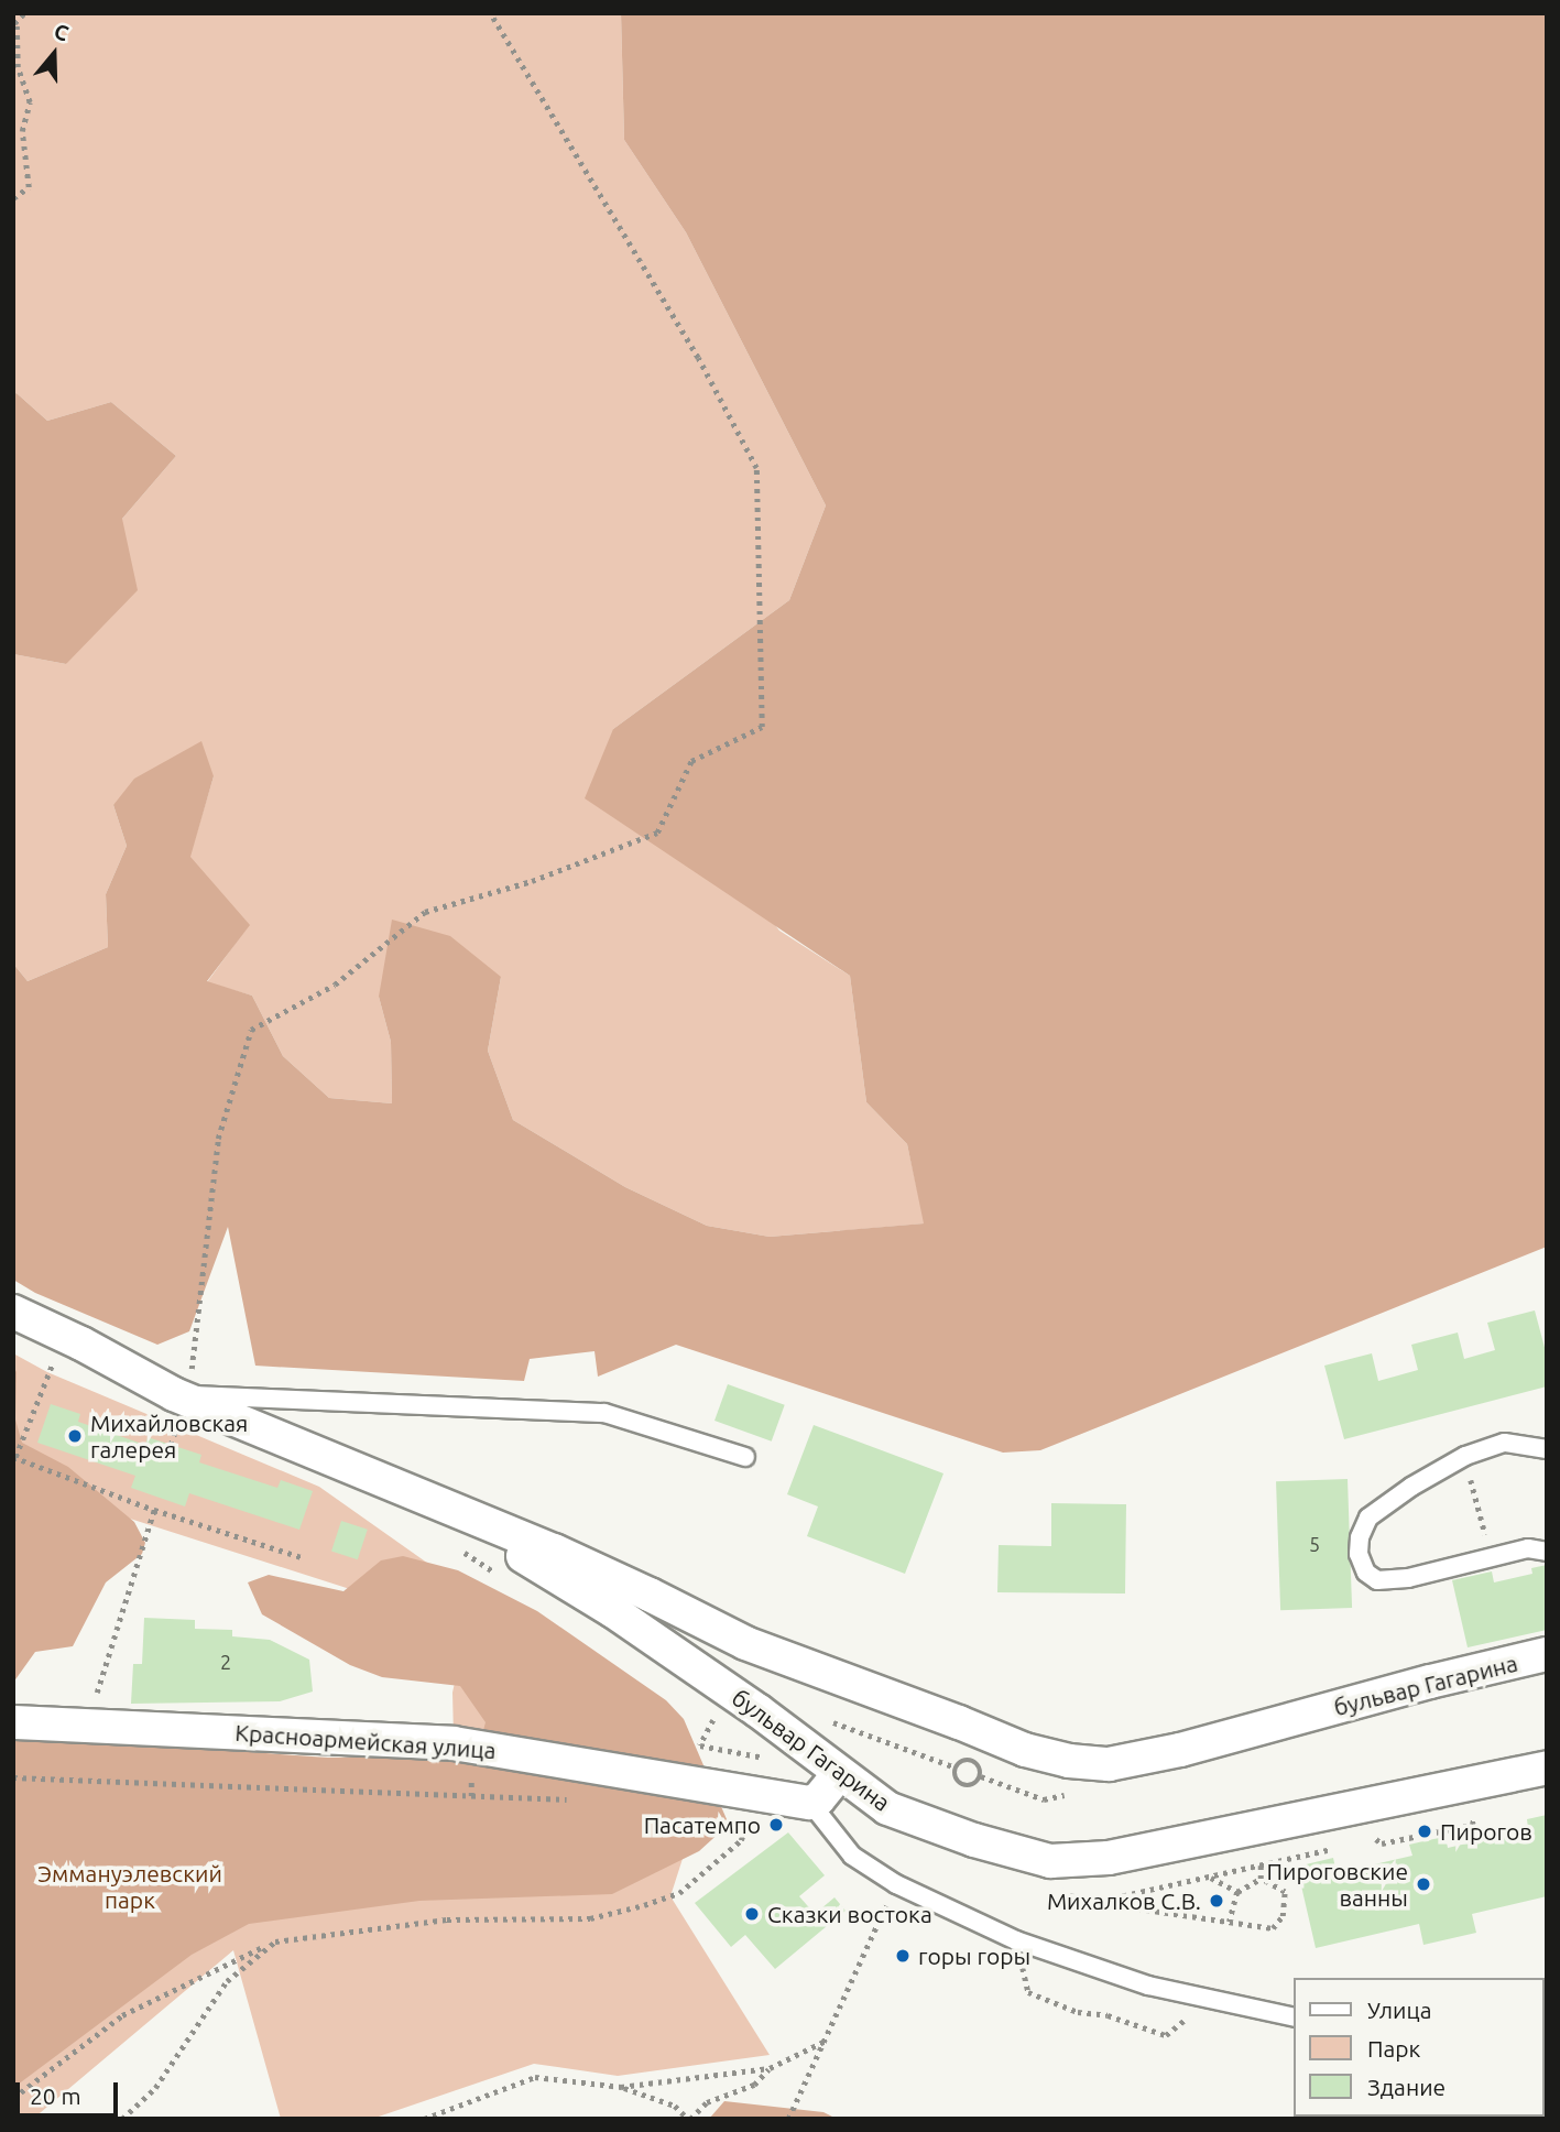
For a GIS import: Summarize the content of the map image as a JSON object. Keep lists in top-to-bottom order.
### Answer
{
  "streets": {
    "street": ["бульвар Гагарина", "Красноармейская улица"]
  },
  "parks": ["Эммануэлевский парк"],
  "places": [
    "Михайловская галерея",
    "Пасатемпо",
    "Пирогов",
    "Пироговские ванны",
    "Михалков С.В.",
    "Сказки востока",
    "горы горы"
  ],
  "house_numbers": ["5", "2"],
  "legend": ["Улица", "Парк", "Здание"],
  "scale_bar": "20 m",
  "north": "top"
}
